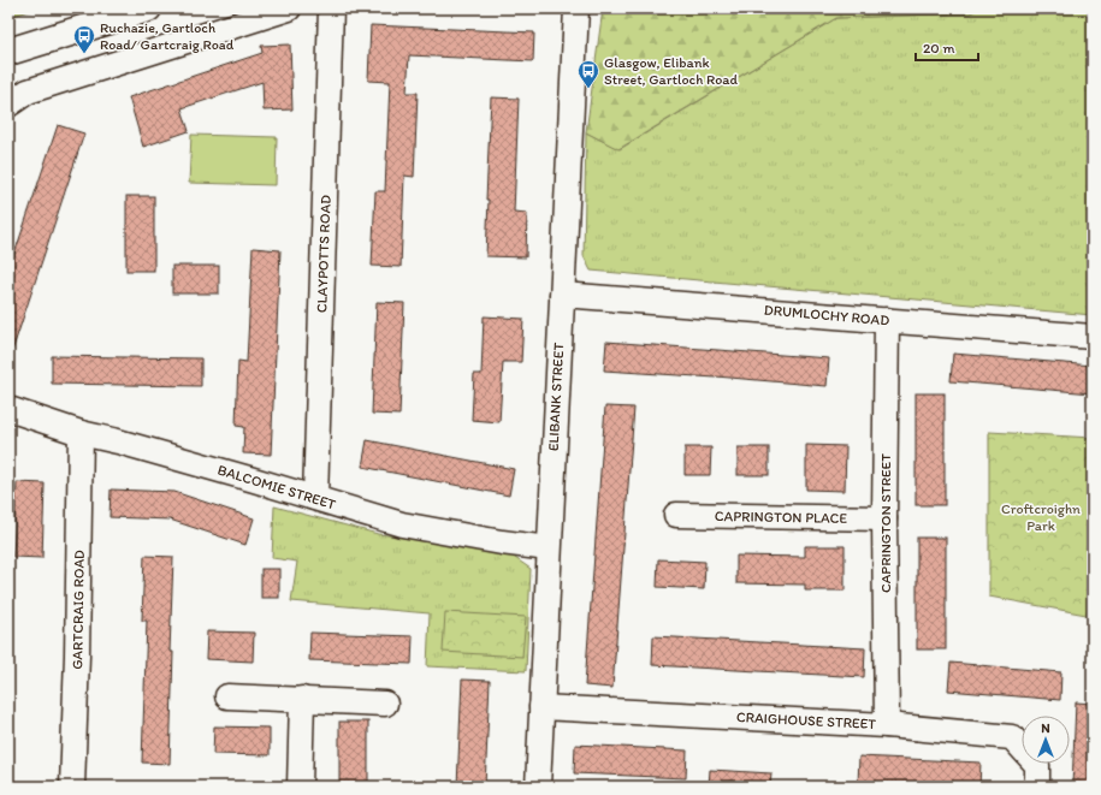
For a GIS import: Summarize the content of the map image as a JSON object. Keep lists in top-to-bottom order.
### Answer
{
  "streets": {
    "street": [
      "CLAYPOTTS ROAD",
      "DRUMLOCHY ROAD",
      "ELIBANK STREET",
      "BALCOMIE STREET",
      "CAPRINGTON PLACE",
      "CAPRINGTON STREET",
      "GARTCRAIG ROAD",
      "CRAIGHOUSE STREET"
    ]
  },
  "crossings": [
    ["CLAYPOTTS ROAD", "BALCOMIE STREET"],
    ["DRUMLOCHY ROAD", "ELIBANK STREET"],
    ["DRUMLOCHY ROAD", "CAPRINGTON STREET"],
    ["ELIBANK STREET", "BALCOMIE STREET"],
    ["ELIBANK STREET", "CRAIGHOUSE STREET"],
    ["BALCOMIE STREET", "GARTCRAIG ROAD"],
    ["CAPRINGTON PLACE", "CAPRINGTON STREET"],
    ["CAPRINGTON STREET", "CRAIGHOUSE STREET"]
  ],
  "parks": ["Croftcroighn Park"],
  "places": {
    "bus stop": ["Ruchazie, Gartloch Road/ Gartcraig Road", "Glasgow, Elibank Street, Gartloch Road"]
  },
  "scale_bar": "20 m",
  "north": "top"
}
